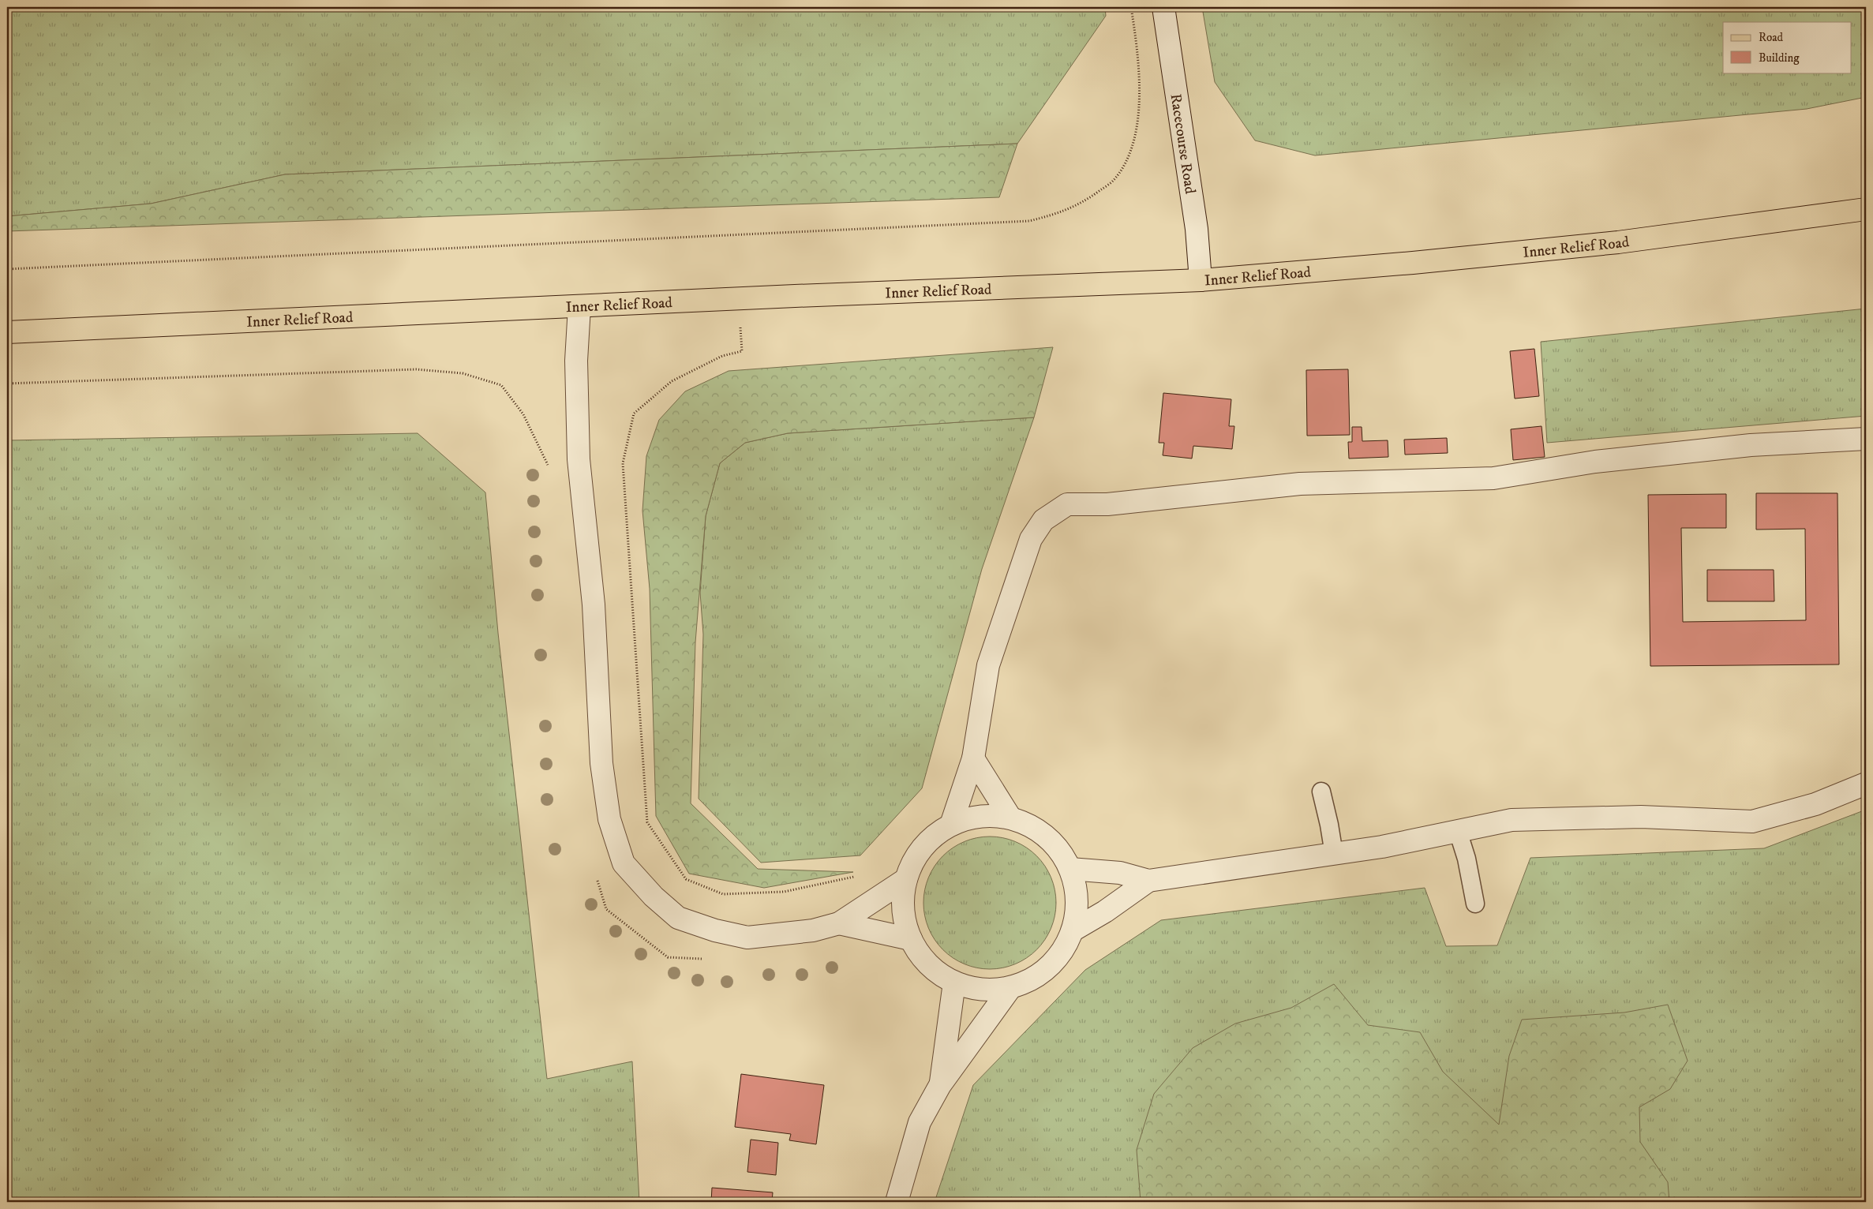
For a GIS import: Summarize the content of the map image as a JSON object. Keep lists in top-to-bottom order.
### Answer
{
  "streets": {
    "main road": ["Inner Relief Road"],
    "street": ["Racecourse Road"]
  },
  "crossings": [
    ["Racecourse Road", "Inner Relief Road"]
  ],
  "legend": ["Road", "Building"]
}
